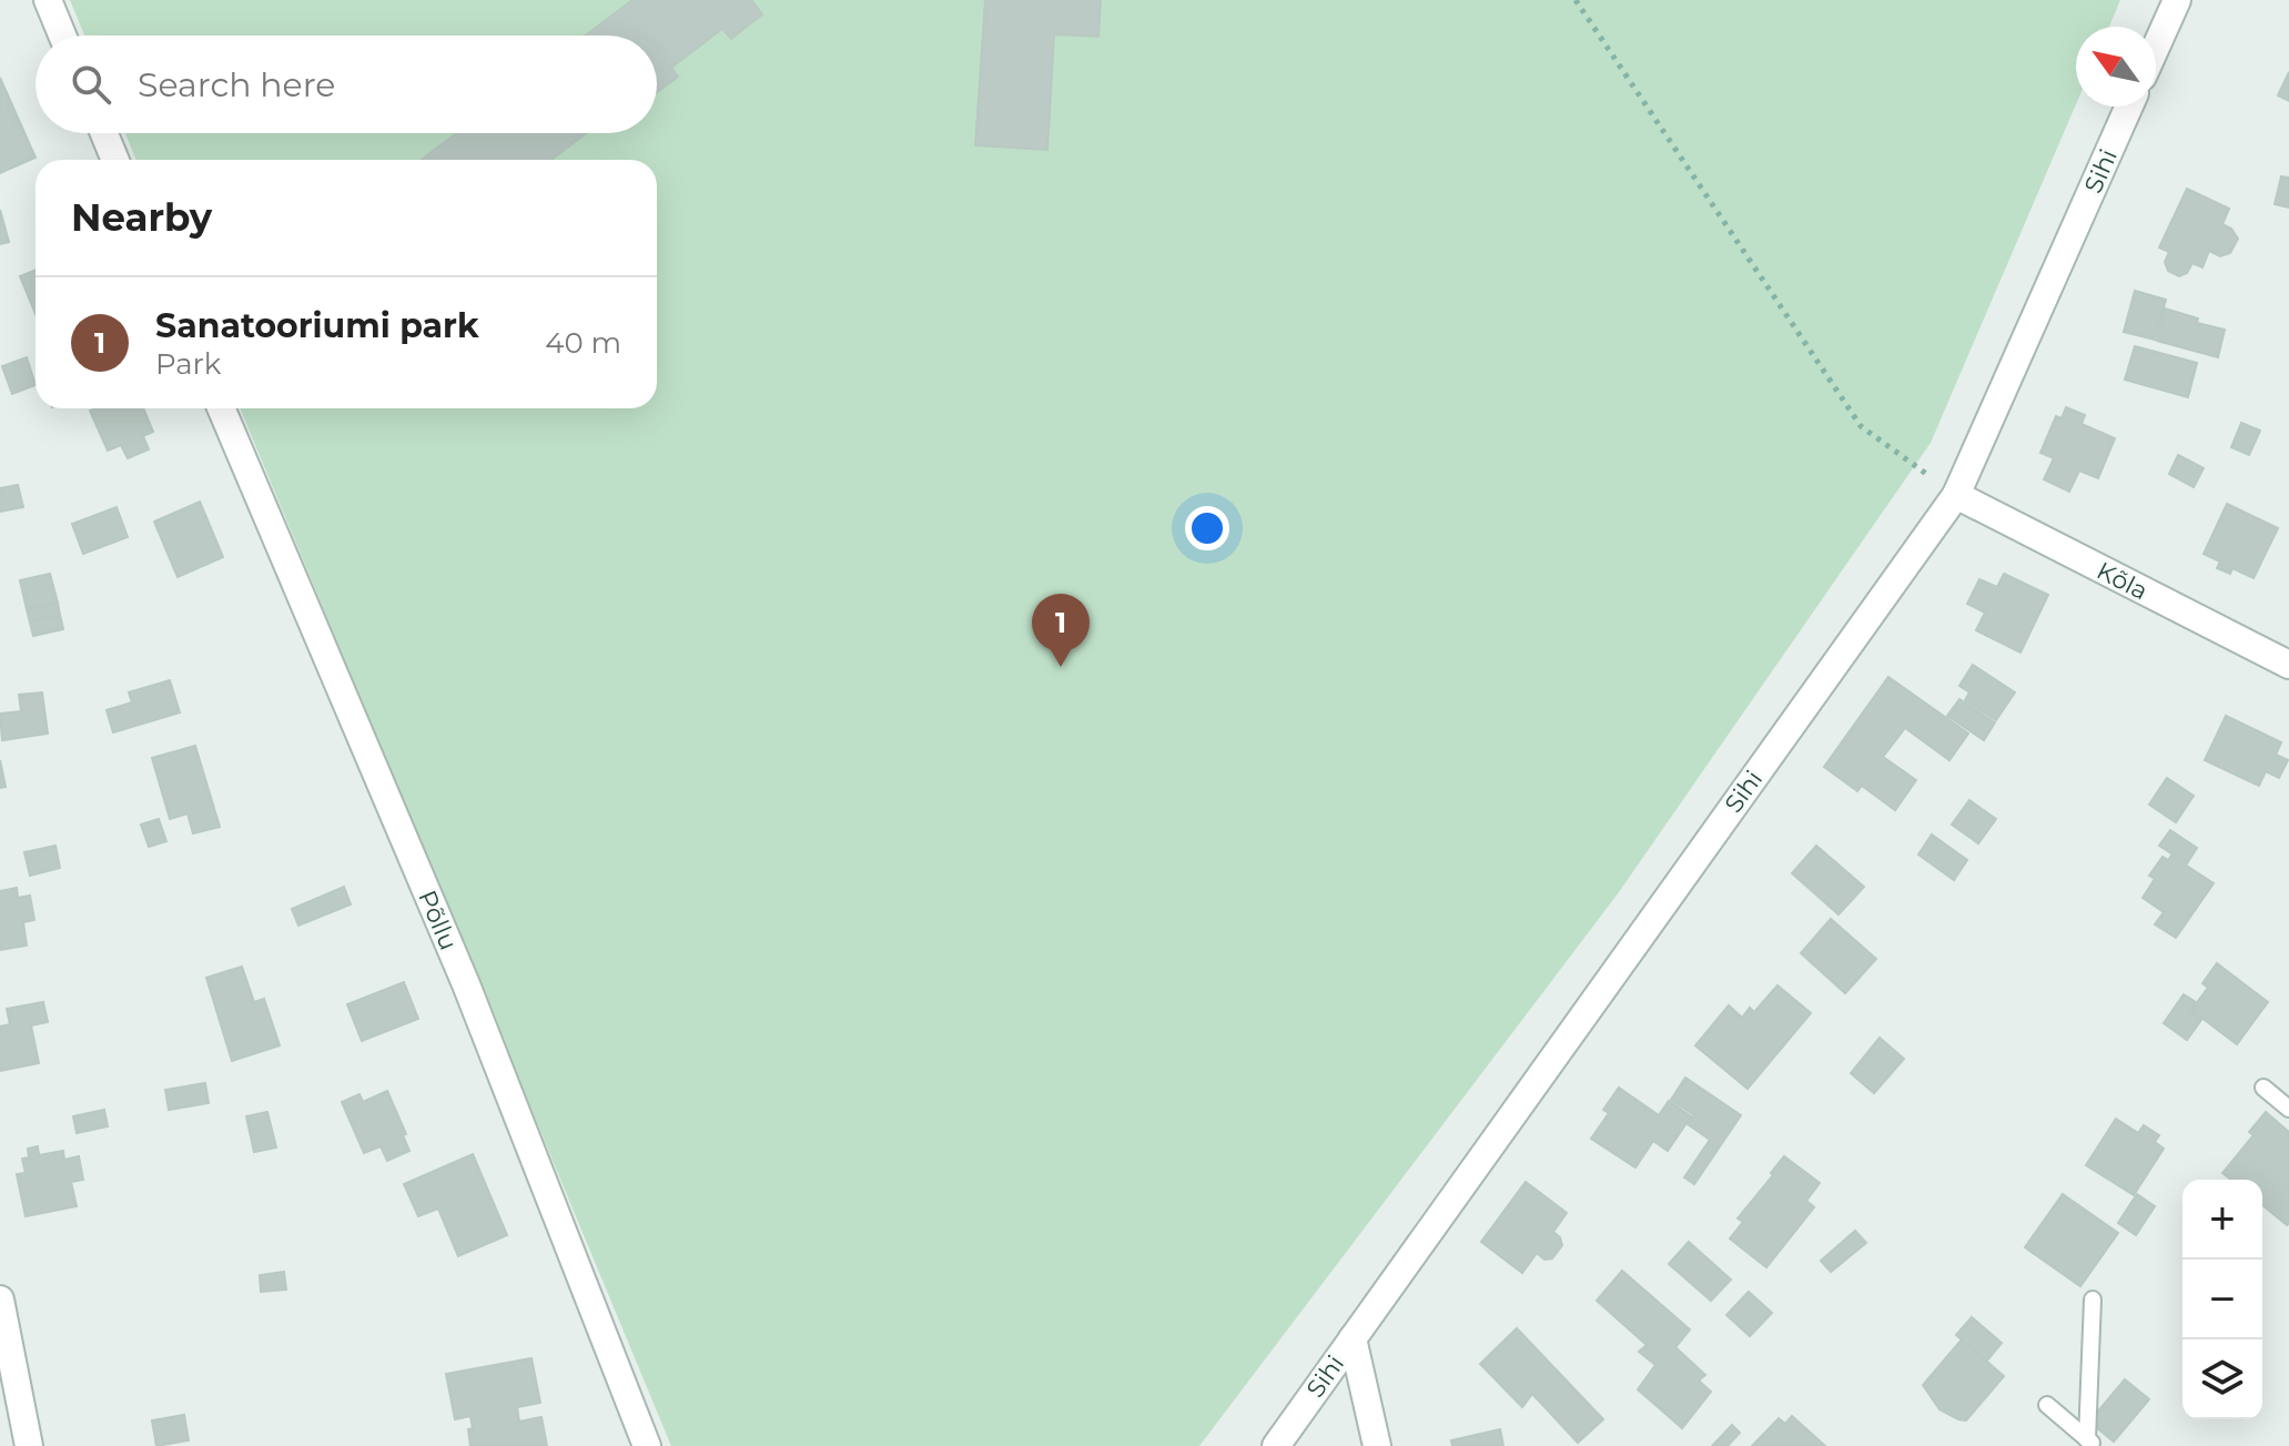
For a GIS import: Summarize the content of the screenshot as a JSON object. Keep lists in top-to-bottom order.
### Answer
{
  "streets": {
    "street": ["Sihi", "Kõla", "Põllu"]
  },
  "crossings": [
    ["Sihi", "Kõla"]
  ],
  "north": "top left",
  "page": {
    "search": "Search here",
    "heading": "Nearby",
    "list": [
      {
        "mark": "1",
        "name": "Sanatooriumi park",
        "note": "Park",
        "value": "40 m"
      }
    ],
    "pins": "1",
    "map_buttons": ["+", "−"]
  }
}
